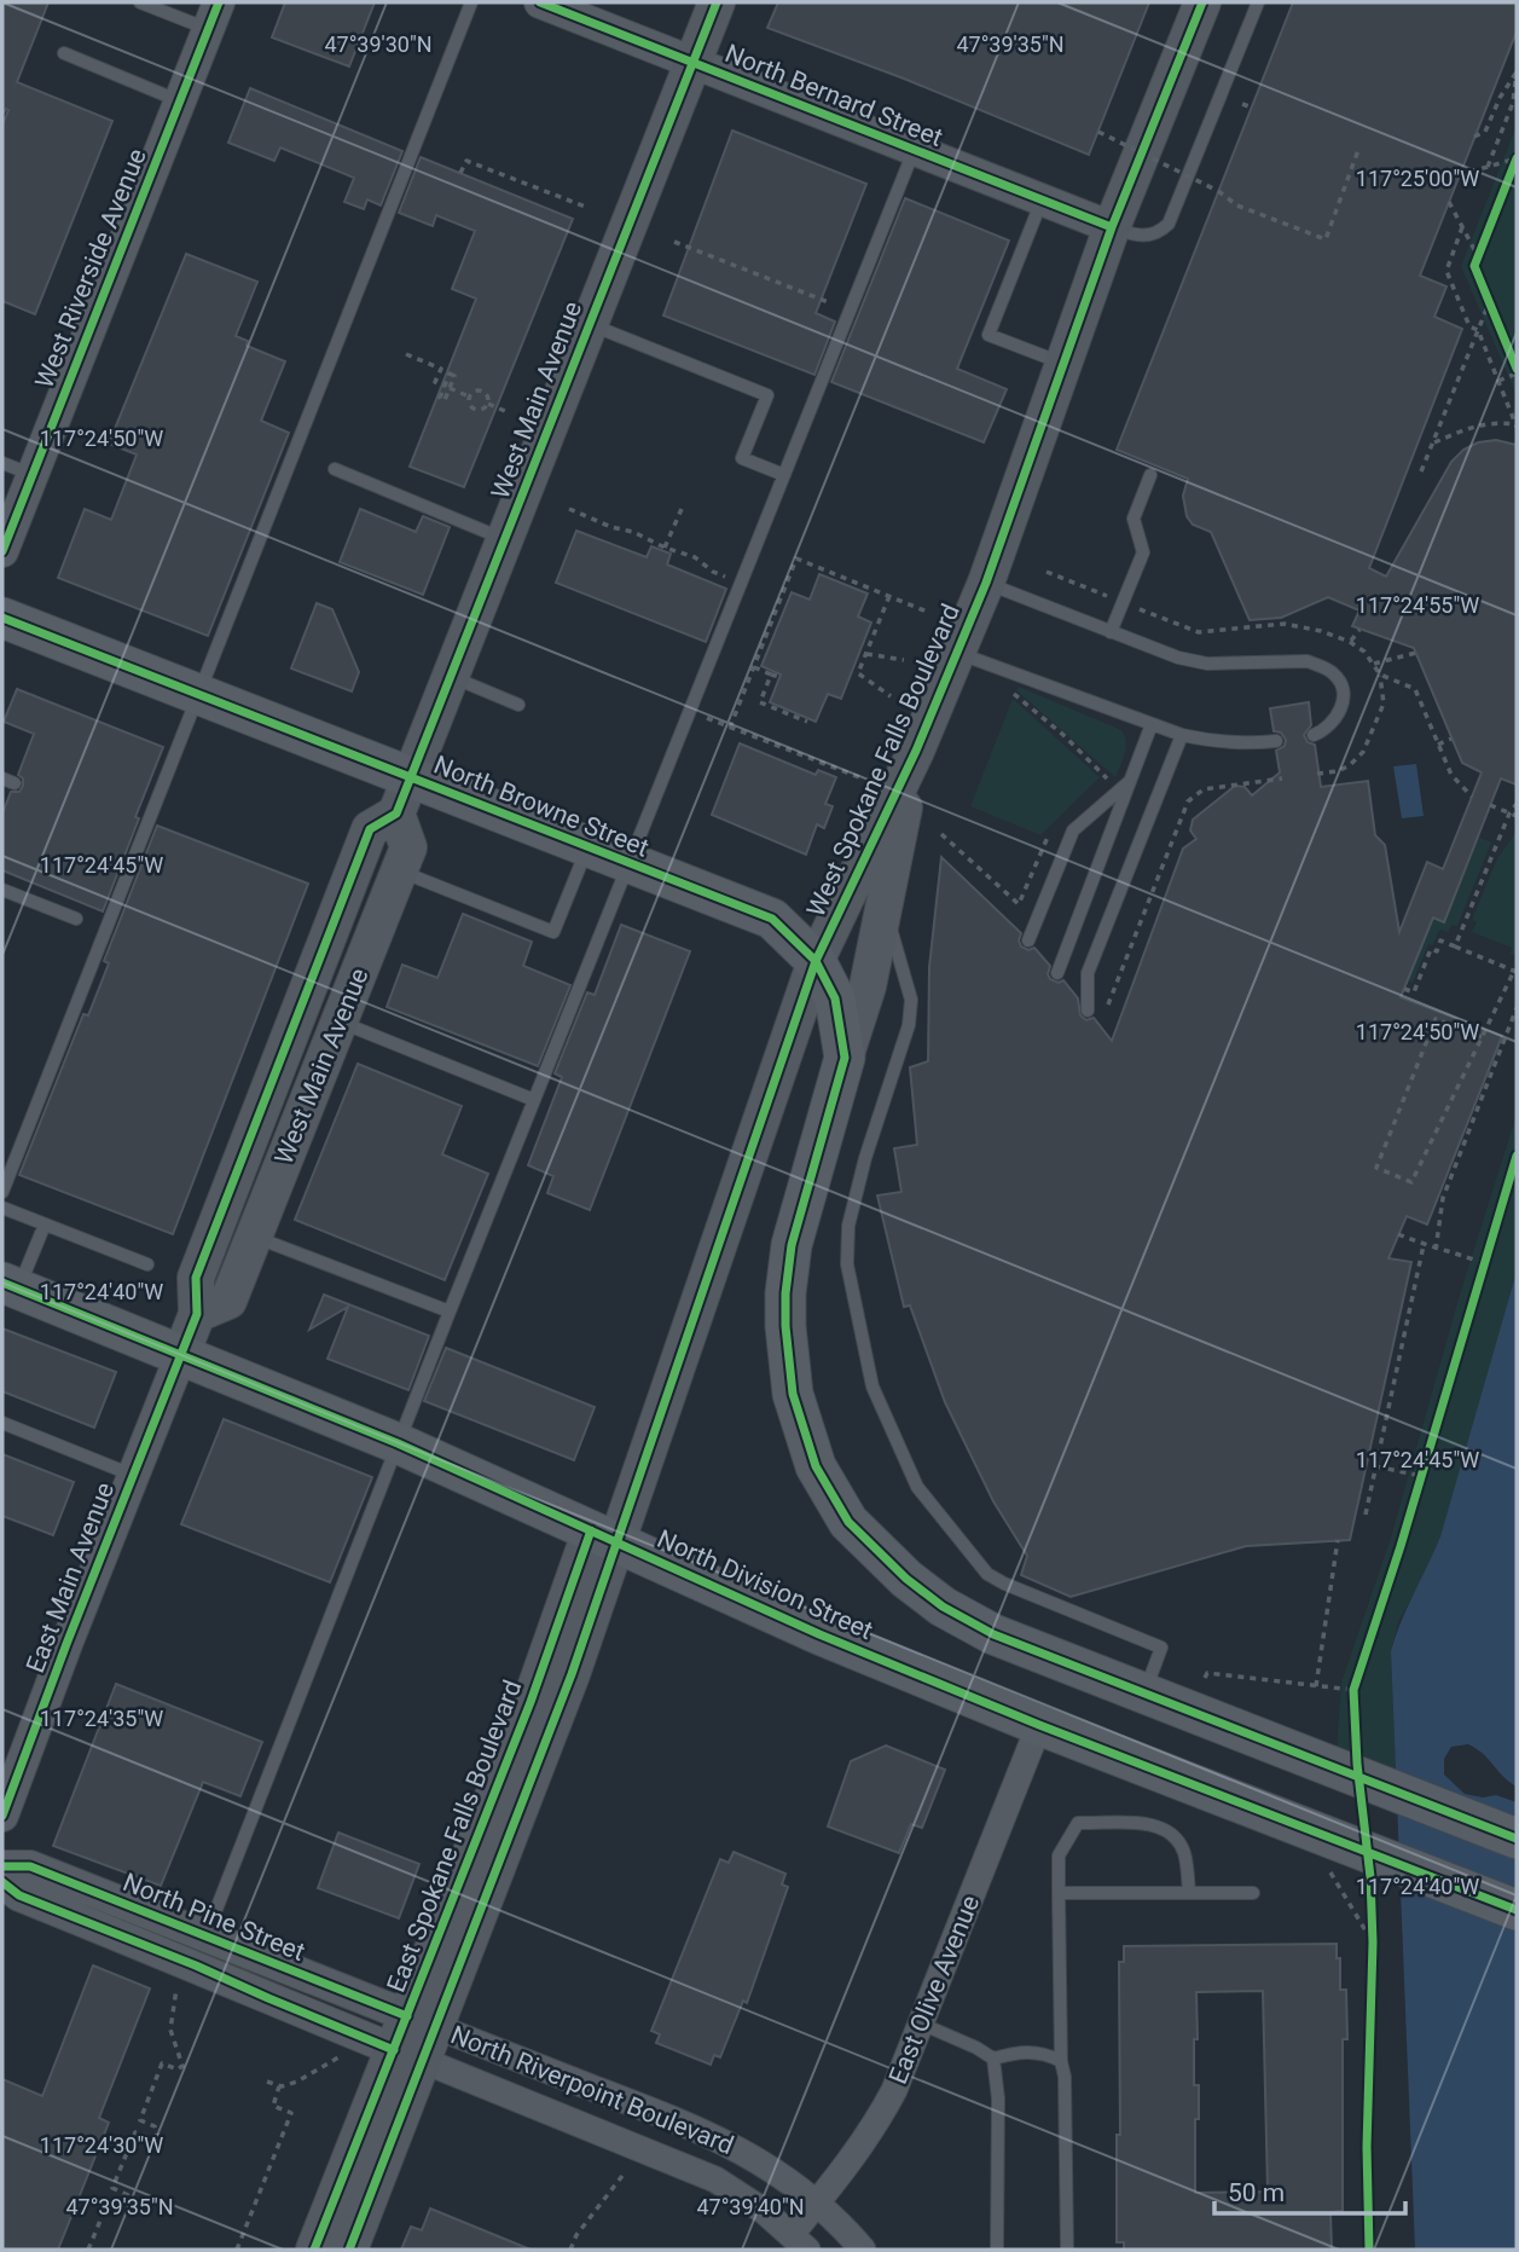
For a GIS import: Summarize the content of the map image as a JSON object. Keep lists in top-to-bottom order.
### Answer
{
  "streets": {
    "main road": [
      "West Main Avenue",
      "West Spokane Falls Boulevard",
      "North Browne Street",
      "North Division Street",
      "East Spokane Falls Boulevard"
    ],
    "street": [
      "North Bernard Street",
      "West Riverside Avenue",
      "East Main Avenue",
      "North Pine Street",
      "East Olive Avenue",
      "North Riverpoint Boulevard"
    ]
  },
  "crossings": [
    ["North Bernard Street", "West Main Avenue"],
    ["North Bernard Street", "West Spokane Falls Boulevard"],
    ["West Main Avenue", "North Browne Street"],
    ["West Spokane Falls Boulevard", "North Browne Street"],
    ["West Spokane Falls Boulevard", "North Division Street"],
    ["West Spokane Falls Boulevard", "East Spokane Falls Boulevard"],
    ["East Main Avenue", "North Division Street"],
    ["North Division Street", "East Spokane Falls Boulevard"],
    ["North Division Street", "East Olive Avenue"],
    ["East Spokane Falls Boulevard", "North Pine Street"],
    ["East Spokane Falls Boulevard", "North Riverpoint Boulevard"],
    ["North Pine Street", "North Riverpoint Boulevard"],
    ["East Olive Avenue", "North Riverpoint Boulevard"]
  ],
  "scale_bar": "50 m",
  "coordinates": [
    "47°39'30\"N",
    "47°39'35\"N",
    "117°25'00\"W",
    "117°24'50\"W",
    "117°24'55\"W",
    "117°24'45\"W",
    "117°24'40\"W",
    "117°24'35\"W",
    "117°24'30\"W",
    "47°39'40\"N"
  ]
}
